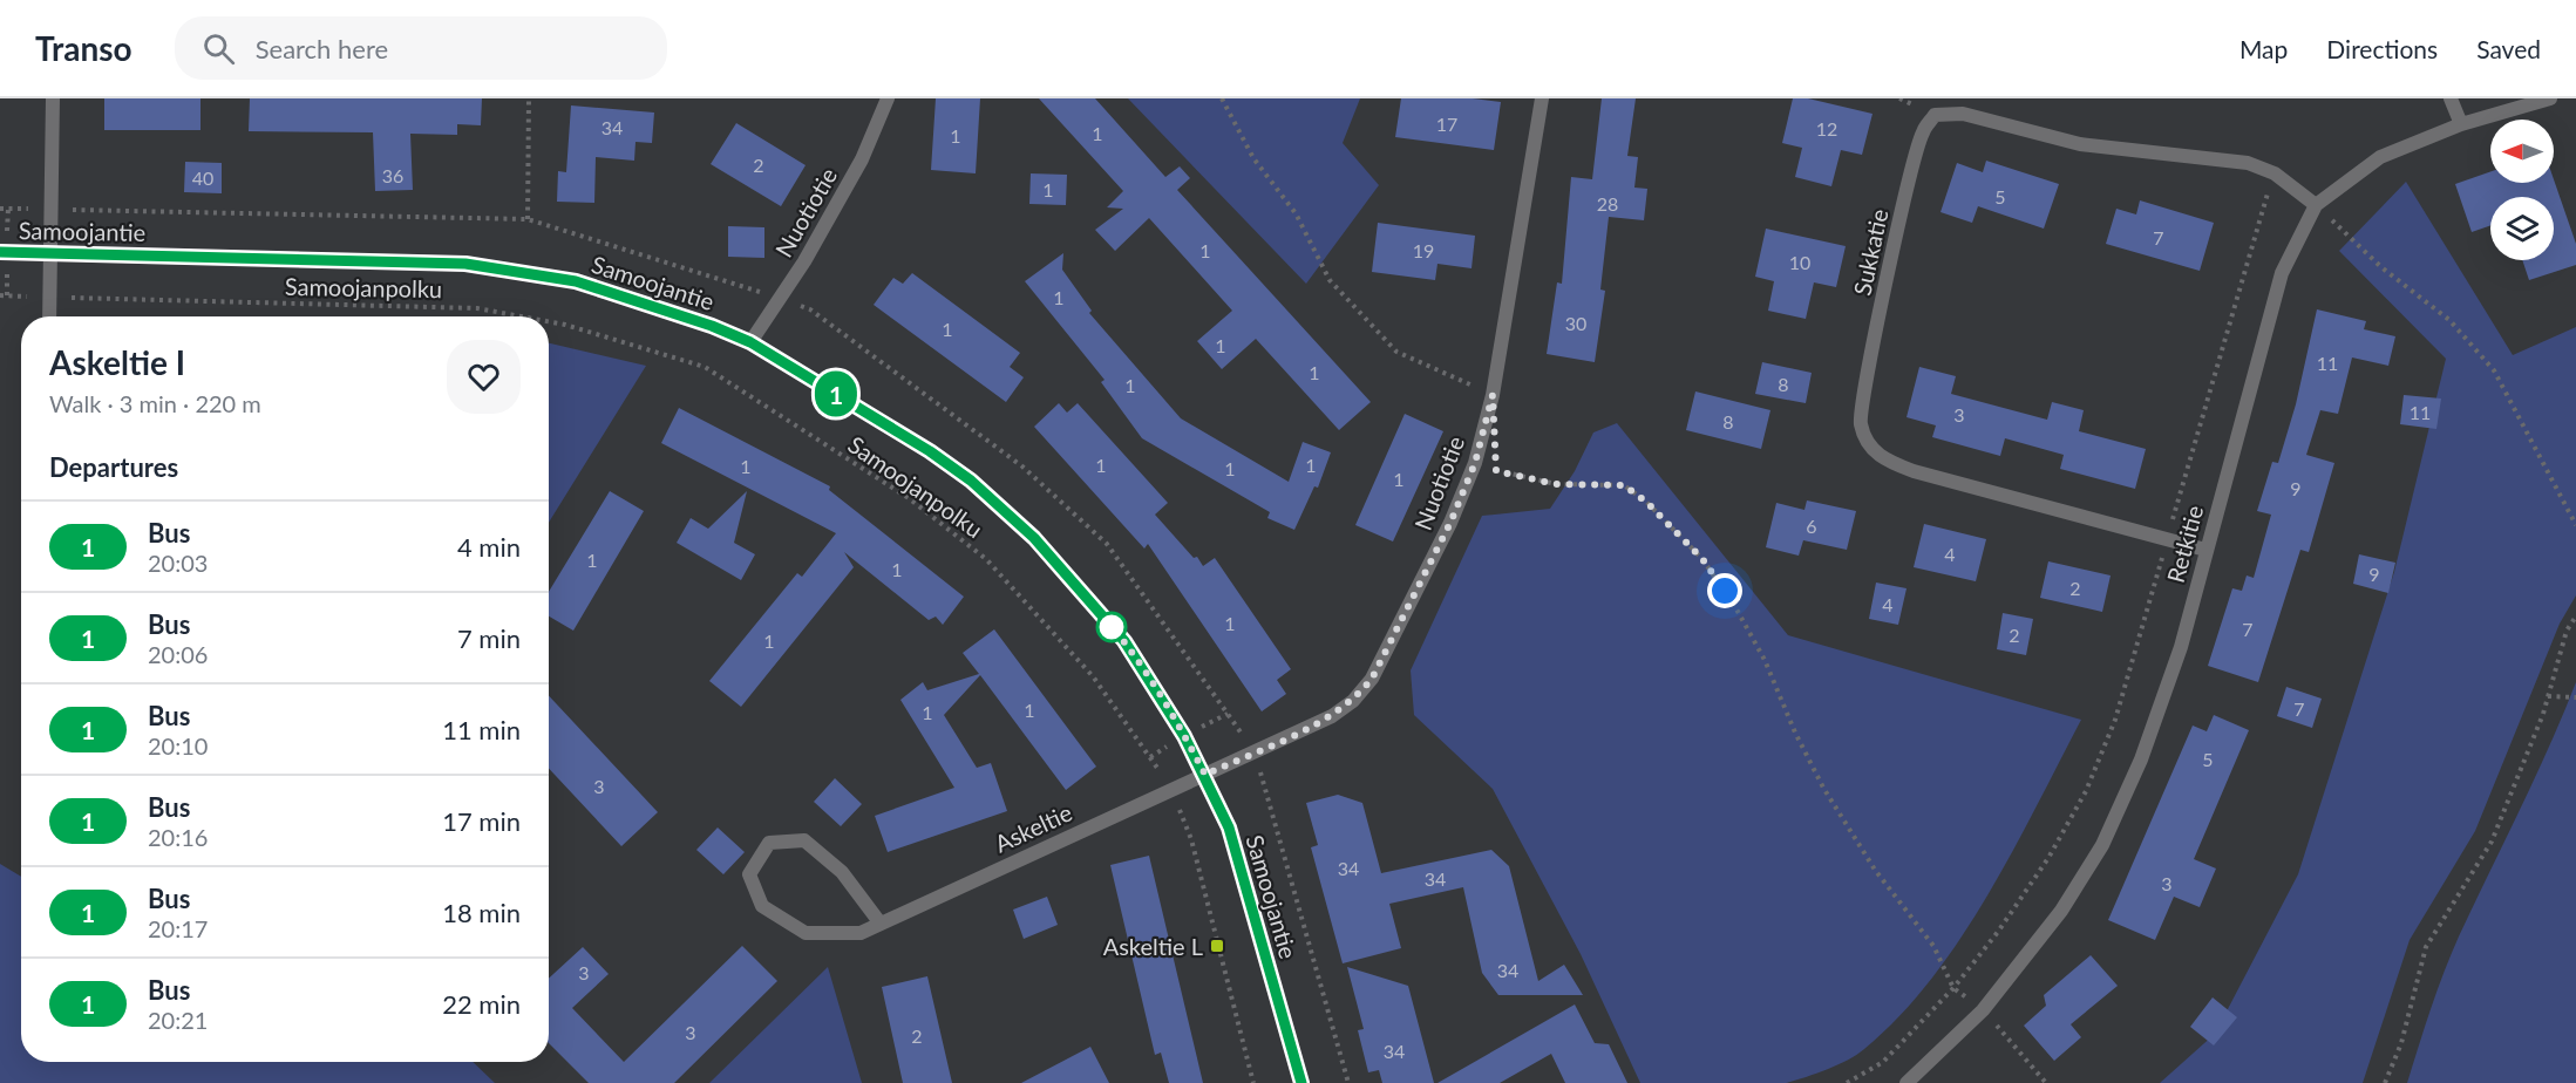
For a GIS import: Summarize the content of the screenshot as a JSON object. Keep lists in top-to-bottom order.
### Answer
{
  "streets": {
    "street": [
      "Nuotiotie",
      "Samoojantie",
      "Sukkatie",
      "Retkitie",
      "Askeltie"
    ],
    "path": ["Samoojanpolku"]
  },
  "crossings": [
    ["Nuotiotie", "Samoojantie"],
    ["Nuotiotie", "Askeltie"],
    ["Samoojantie", "Askeltie"],
    ["Sukkatie", "Retkitie"],
    ["Samoojanpolku", "Askeltie"]
  ],
  "places": {
    "transit": ["Askeltie L"]
  },
  "lines": ["bus line 1"],
  "house_numbers": [
    "17",
    "34",
    "12",
    "1",
    "1",
    "2",
    "36",
    "40",
    "1",
    "5",
    "28",
    "7",
    "1",
    "19",
    "10",
    "1",
    "30",
    "1",
    "1",
    "11",
    "1",
    "8",
    "1",
    "11",
    "3",
    "8",
    "1",
    "1",
    "1",
    "1",
    "1",
    "9",
    "6",
    "4",
    "1",
    "1",
    "9",
    "2",
    "4",
    "1",
    "7",
    "2",
    "1",
    "7",
    "1",
    "1",
    "5",
    "3",
    "34",
    "34",
    "3",
    "34",
    "3",
    "3",
    "2",
    "34"
  ],
  "north": "left",
  "page": {
    "header": "Transo",
    "search": "Search here",
    "nav": ["Map", "Directions", "Saved"],
    "on_map": "1",
    "heading": [
      ["Askeltie I", "Walk · 3 min · 220 m"],
      "Departures"
    ],
    "list": [
      {
        "mark": "1",
        "name": "Bus",
        "note": "20:03",
        "value": "4 min"
      },
      {
        "mark": "1",
        "name": "Bus",
        "note": "20:06",
        "value": "7 min"
      },
      {
        "mark": "1",
        "name": "Bus",
        "note": "20:10",
        "value": "11 min"
      },
      {
        "mark": "1",
        "name": "Bus",
        "note": "20:16",
        "value": "17 min"
      },
      {
        "mark": "1",
        "name": "Bus",
        "note": "20:17",
        "value": "18 min"
      },
      {
        "mark": "1",
        "name": "Bus",
        "note": "20:21",
        "value": "22 min"
      }
    ]
  }
}
